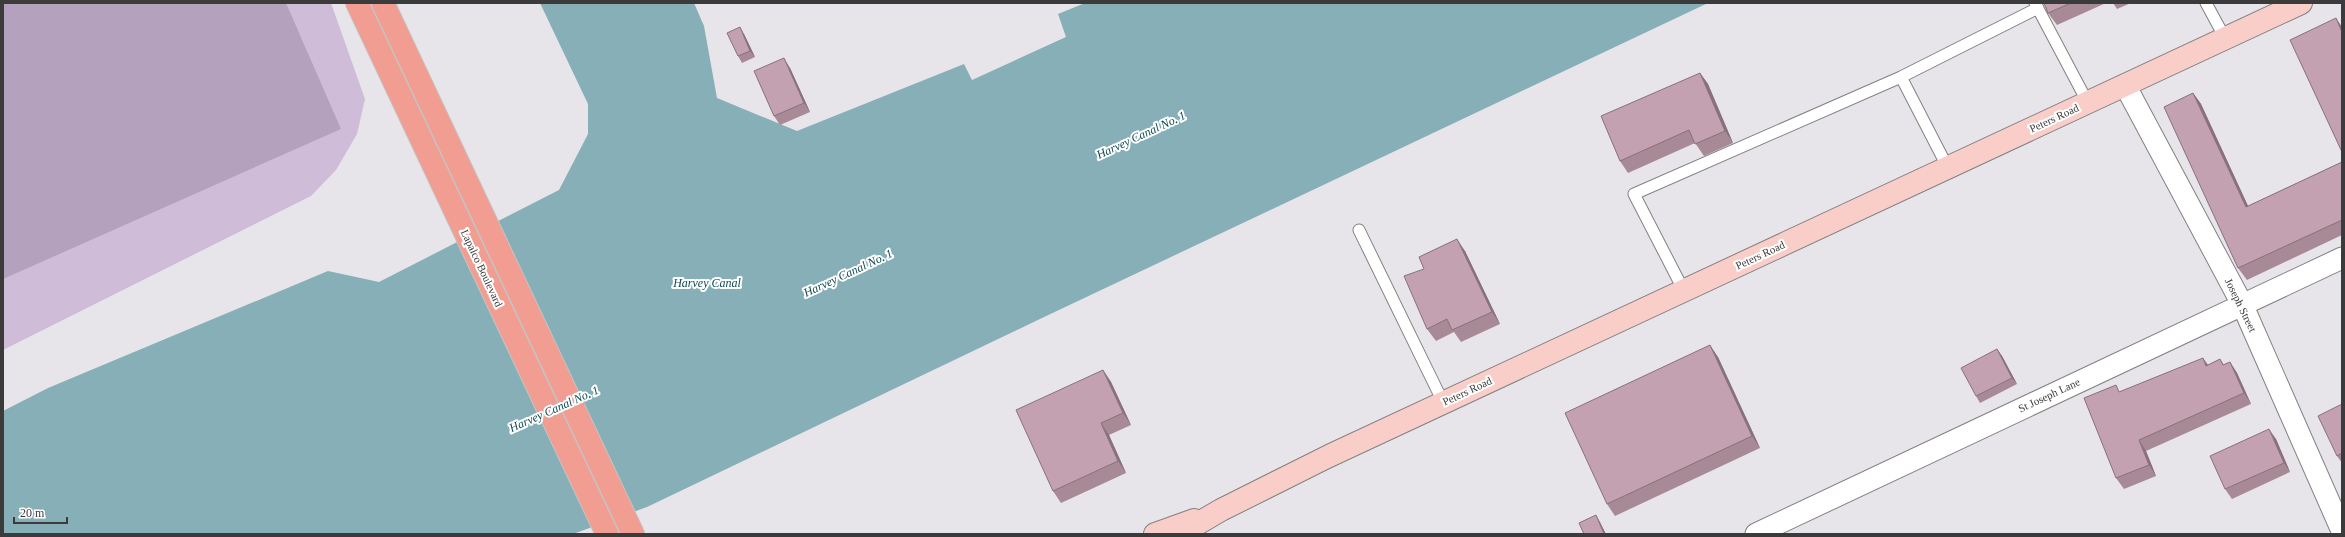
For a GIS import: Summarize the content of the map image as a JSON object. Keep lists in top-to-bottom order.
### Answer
{
  "streets": {
    "main road": ["Peters Road", "Lapalco Boulevard"],
    "street": ["Joseph Street", "St Joseph Lane"]
  },
  "crossings": [
    ["Peters Road", "Joseph Street"],
    ["Joseph Street", "St Joseph Lane"]
  ],
  "water": ["Harvey Canal No. 1", "Harvey Canal"],
  "scale_bar": "20 m"
}
